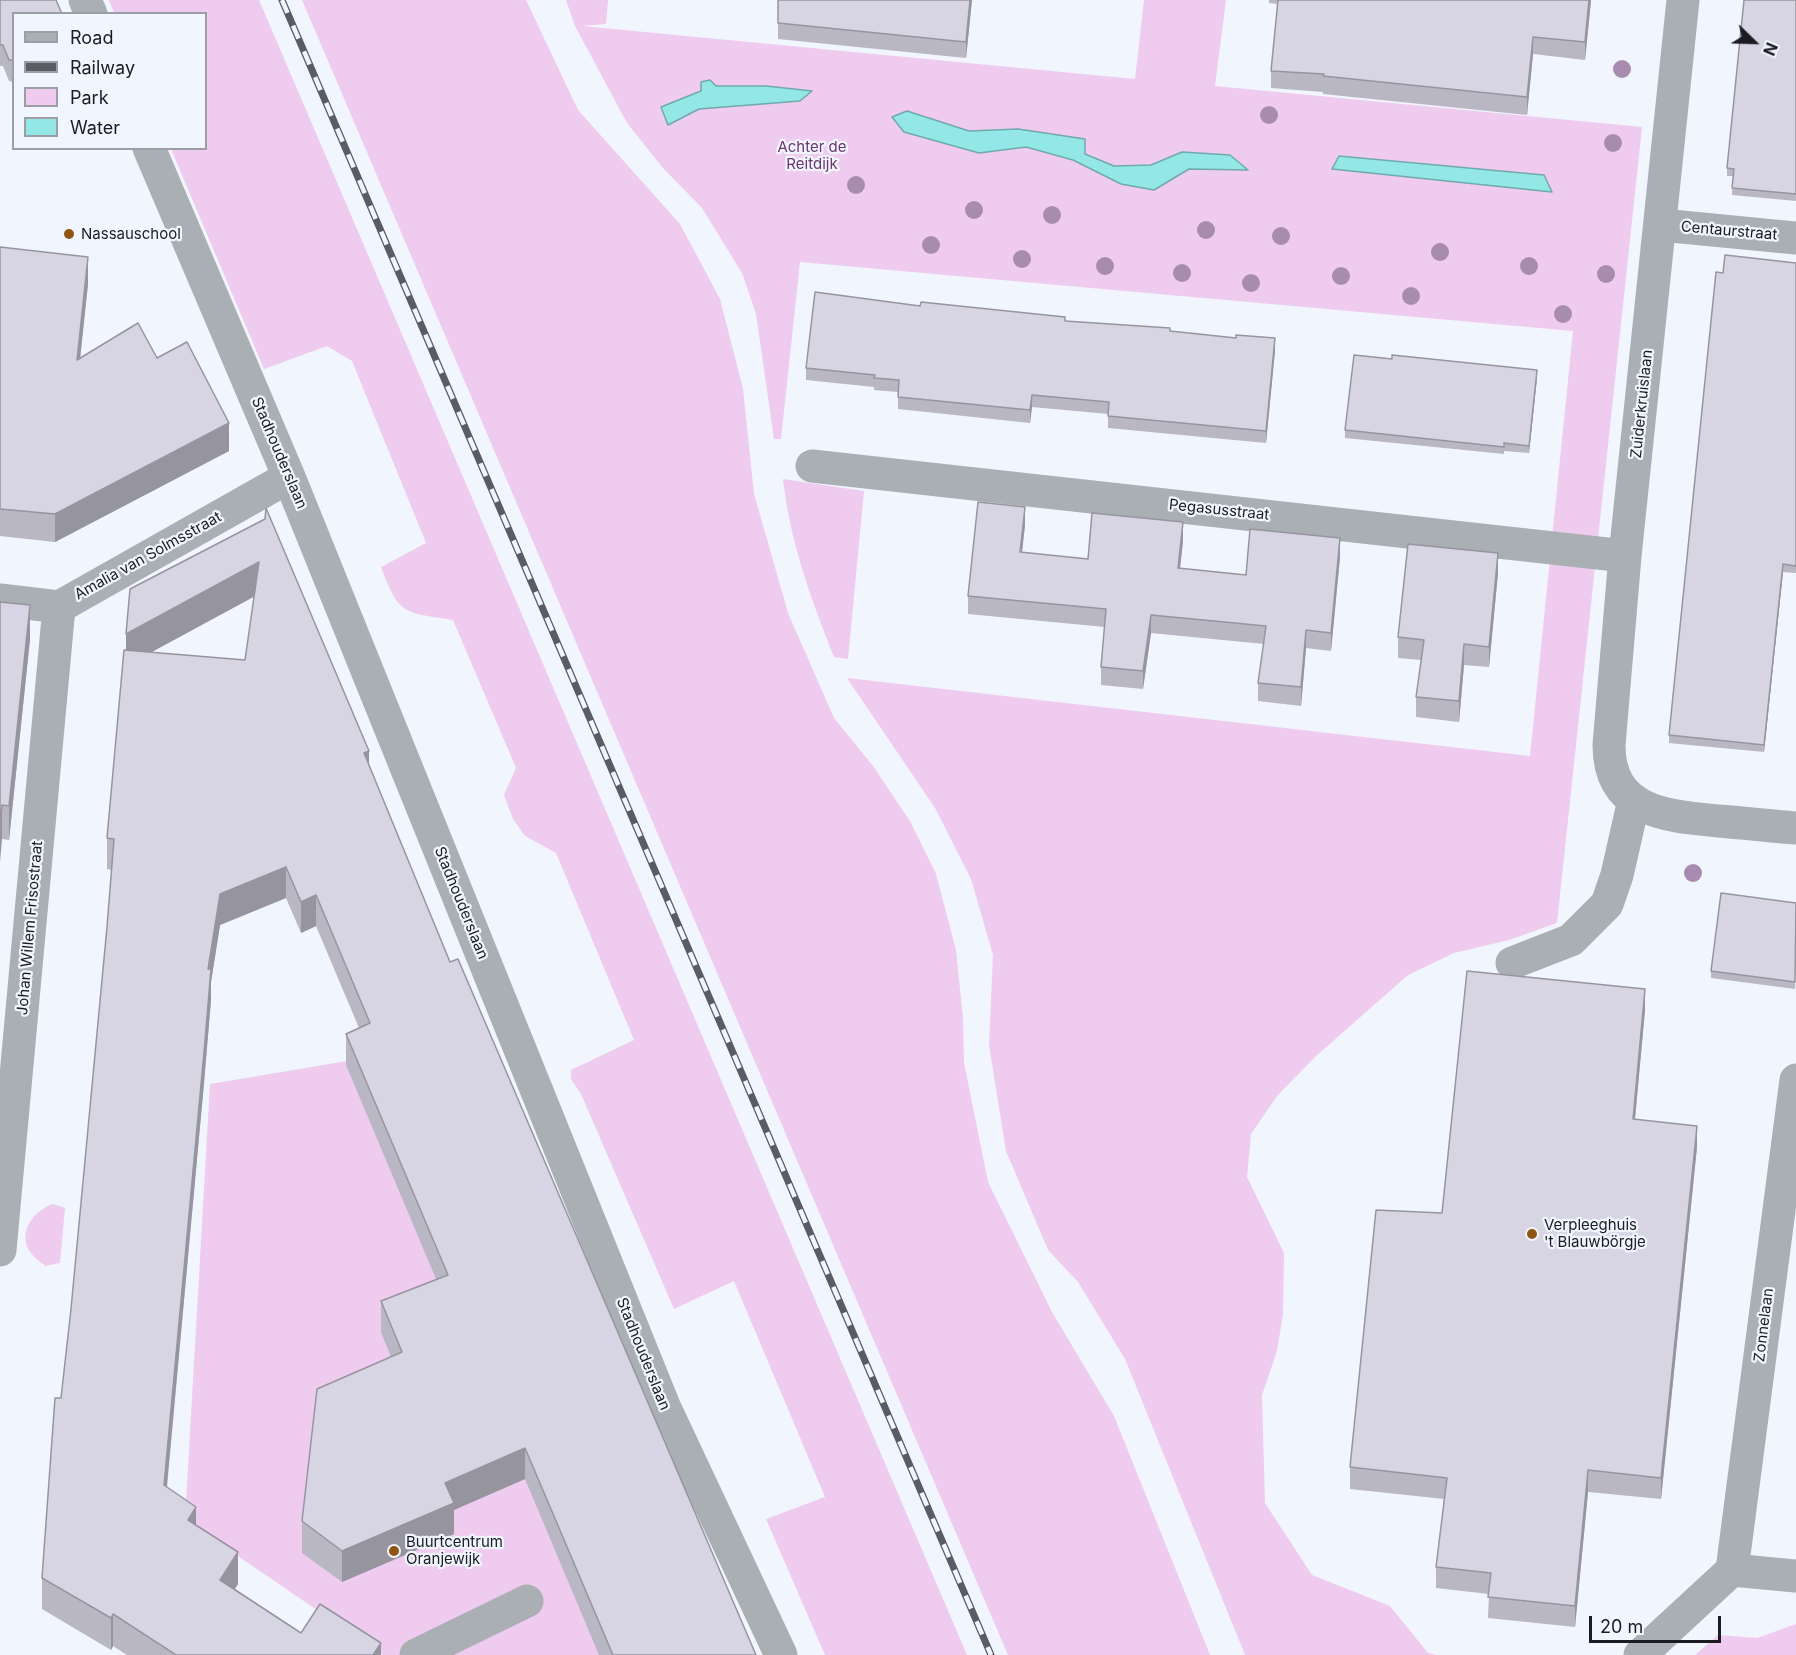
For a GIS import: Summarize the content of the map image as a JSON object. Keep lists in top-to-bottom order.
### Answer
{
  "streets": {
    "street": [
      "Centaurstraat",
      "Zuiderkruislaan",
      "Stadhouderslaan",
      "Pegasusstraat",
      "Amalia van Solmsstraat",
      "Johan Willem Frisostraat",
      "Zonnelaan"
    ]
  },
  "crossings": [
    ["Centaurstraat", "Zuiderkruislaan"],
    ["Zuiderkruislaan", "Pegasusstraat"],
    ["Stadhouderslaan", "Amalia van Solmsstraat"],
    ["Amalia van Solmsstraat", "Johan Willem Frisostraat"]
  ],
  "parks": ["Achter de Reitdijk"],
  "places": ["Nassauschool", "Verpleeghuis 't Blauwbörgje", "Buurtcentrum Oranjewijk"],
  "legend": [
    "Road",
    "Railway",
    "Park",
    "Water"
  ],
  "scale_bar": "20 m",
  "north": "bottom right"
}
